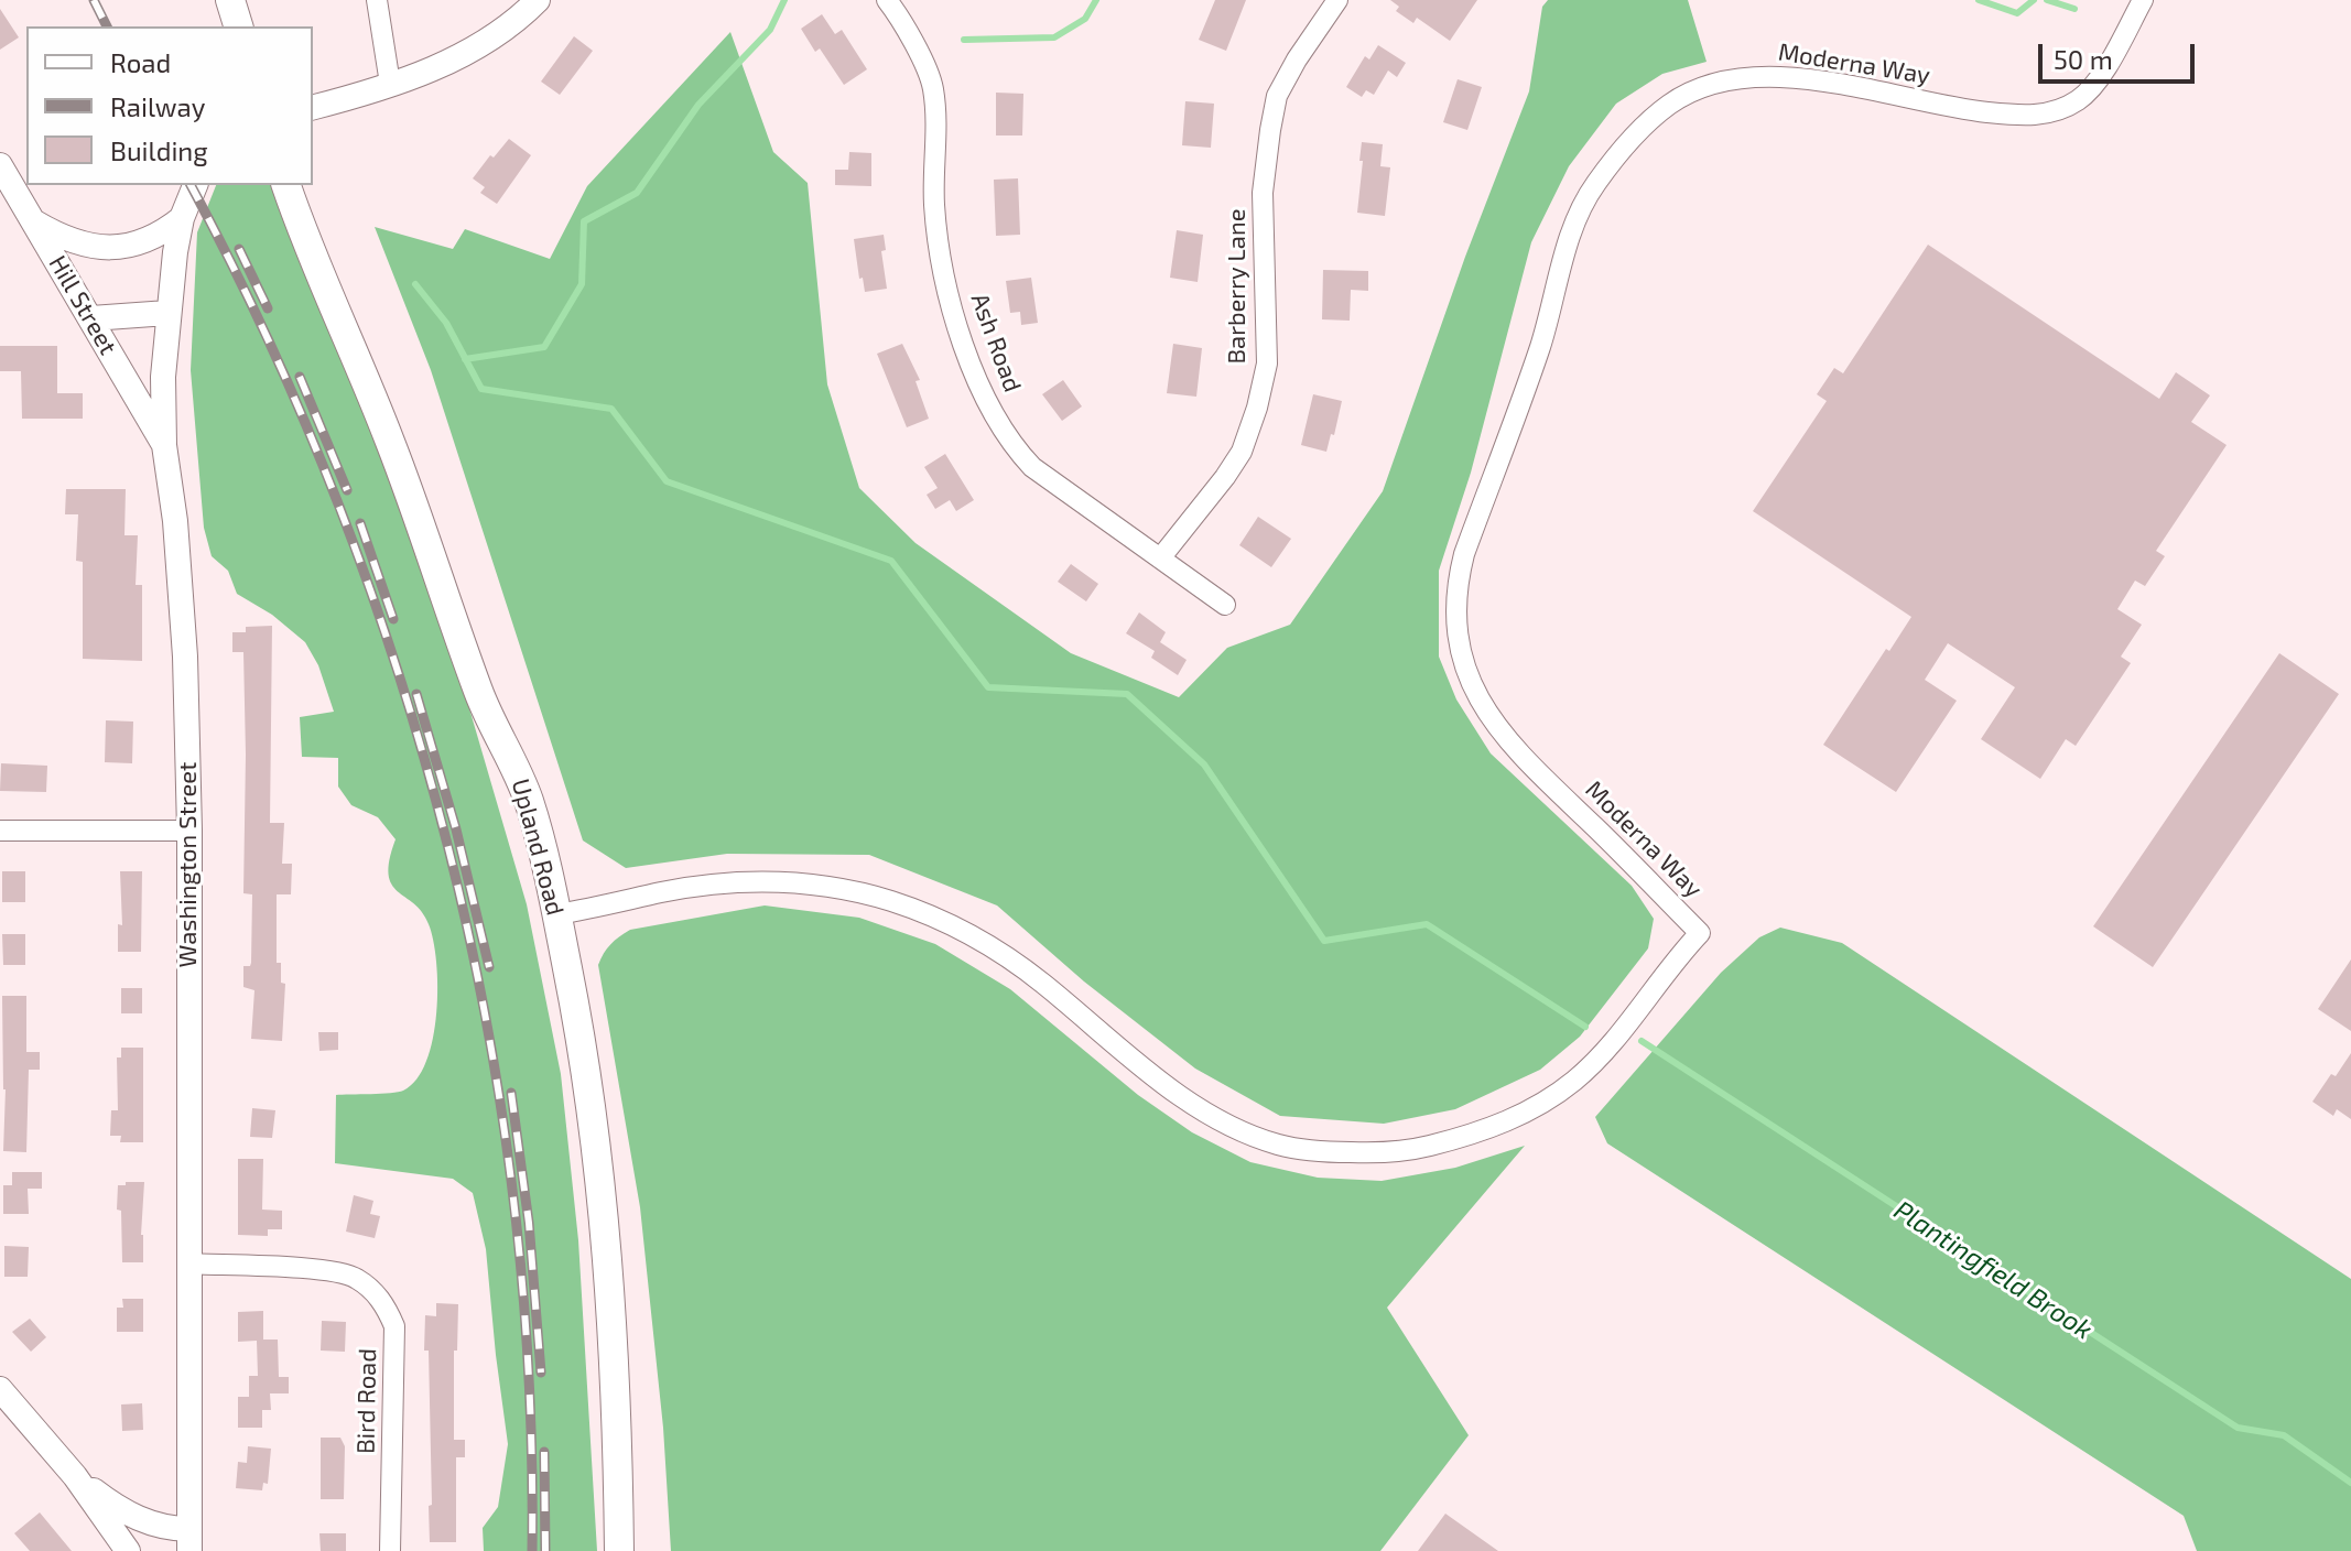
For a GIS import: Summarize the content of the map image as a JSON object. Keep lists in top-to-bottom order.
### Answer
{
  "streets": {
    "main road": ["Upland Road"],
    "street": [
      "Moderna Way",
      "Barberry Lane",
      "Hill Street",
      "Ash Road",
      "Washington Street",
      "Bird Road"
    ]
  },
  "crossings": [
    ["Moderna Way", "Upland Road"],
    ["Barberry Lane", "Ash Road"],
    ["Hill Street", "Washington Street"],
    ["Washington Street", "Bird Road"]
  ],
  "water": ["Plantingfield Brook"],
  "legend": ["Road", "Railway", "Building"],
  "scale_bar": "50 m"
}
